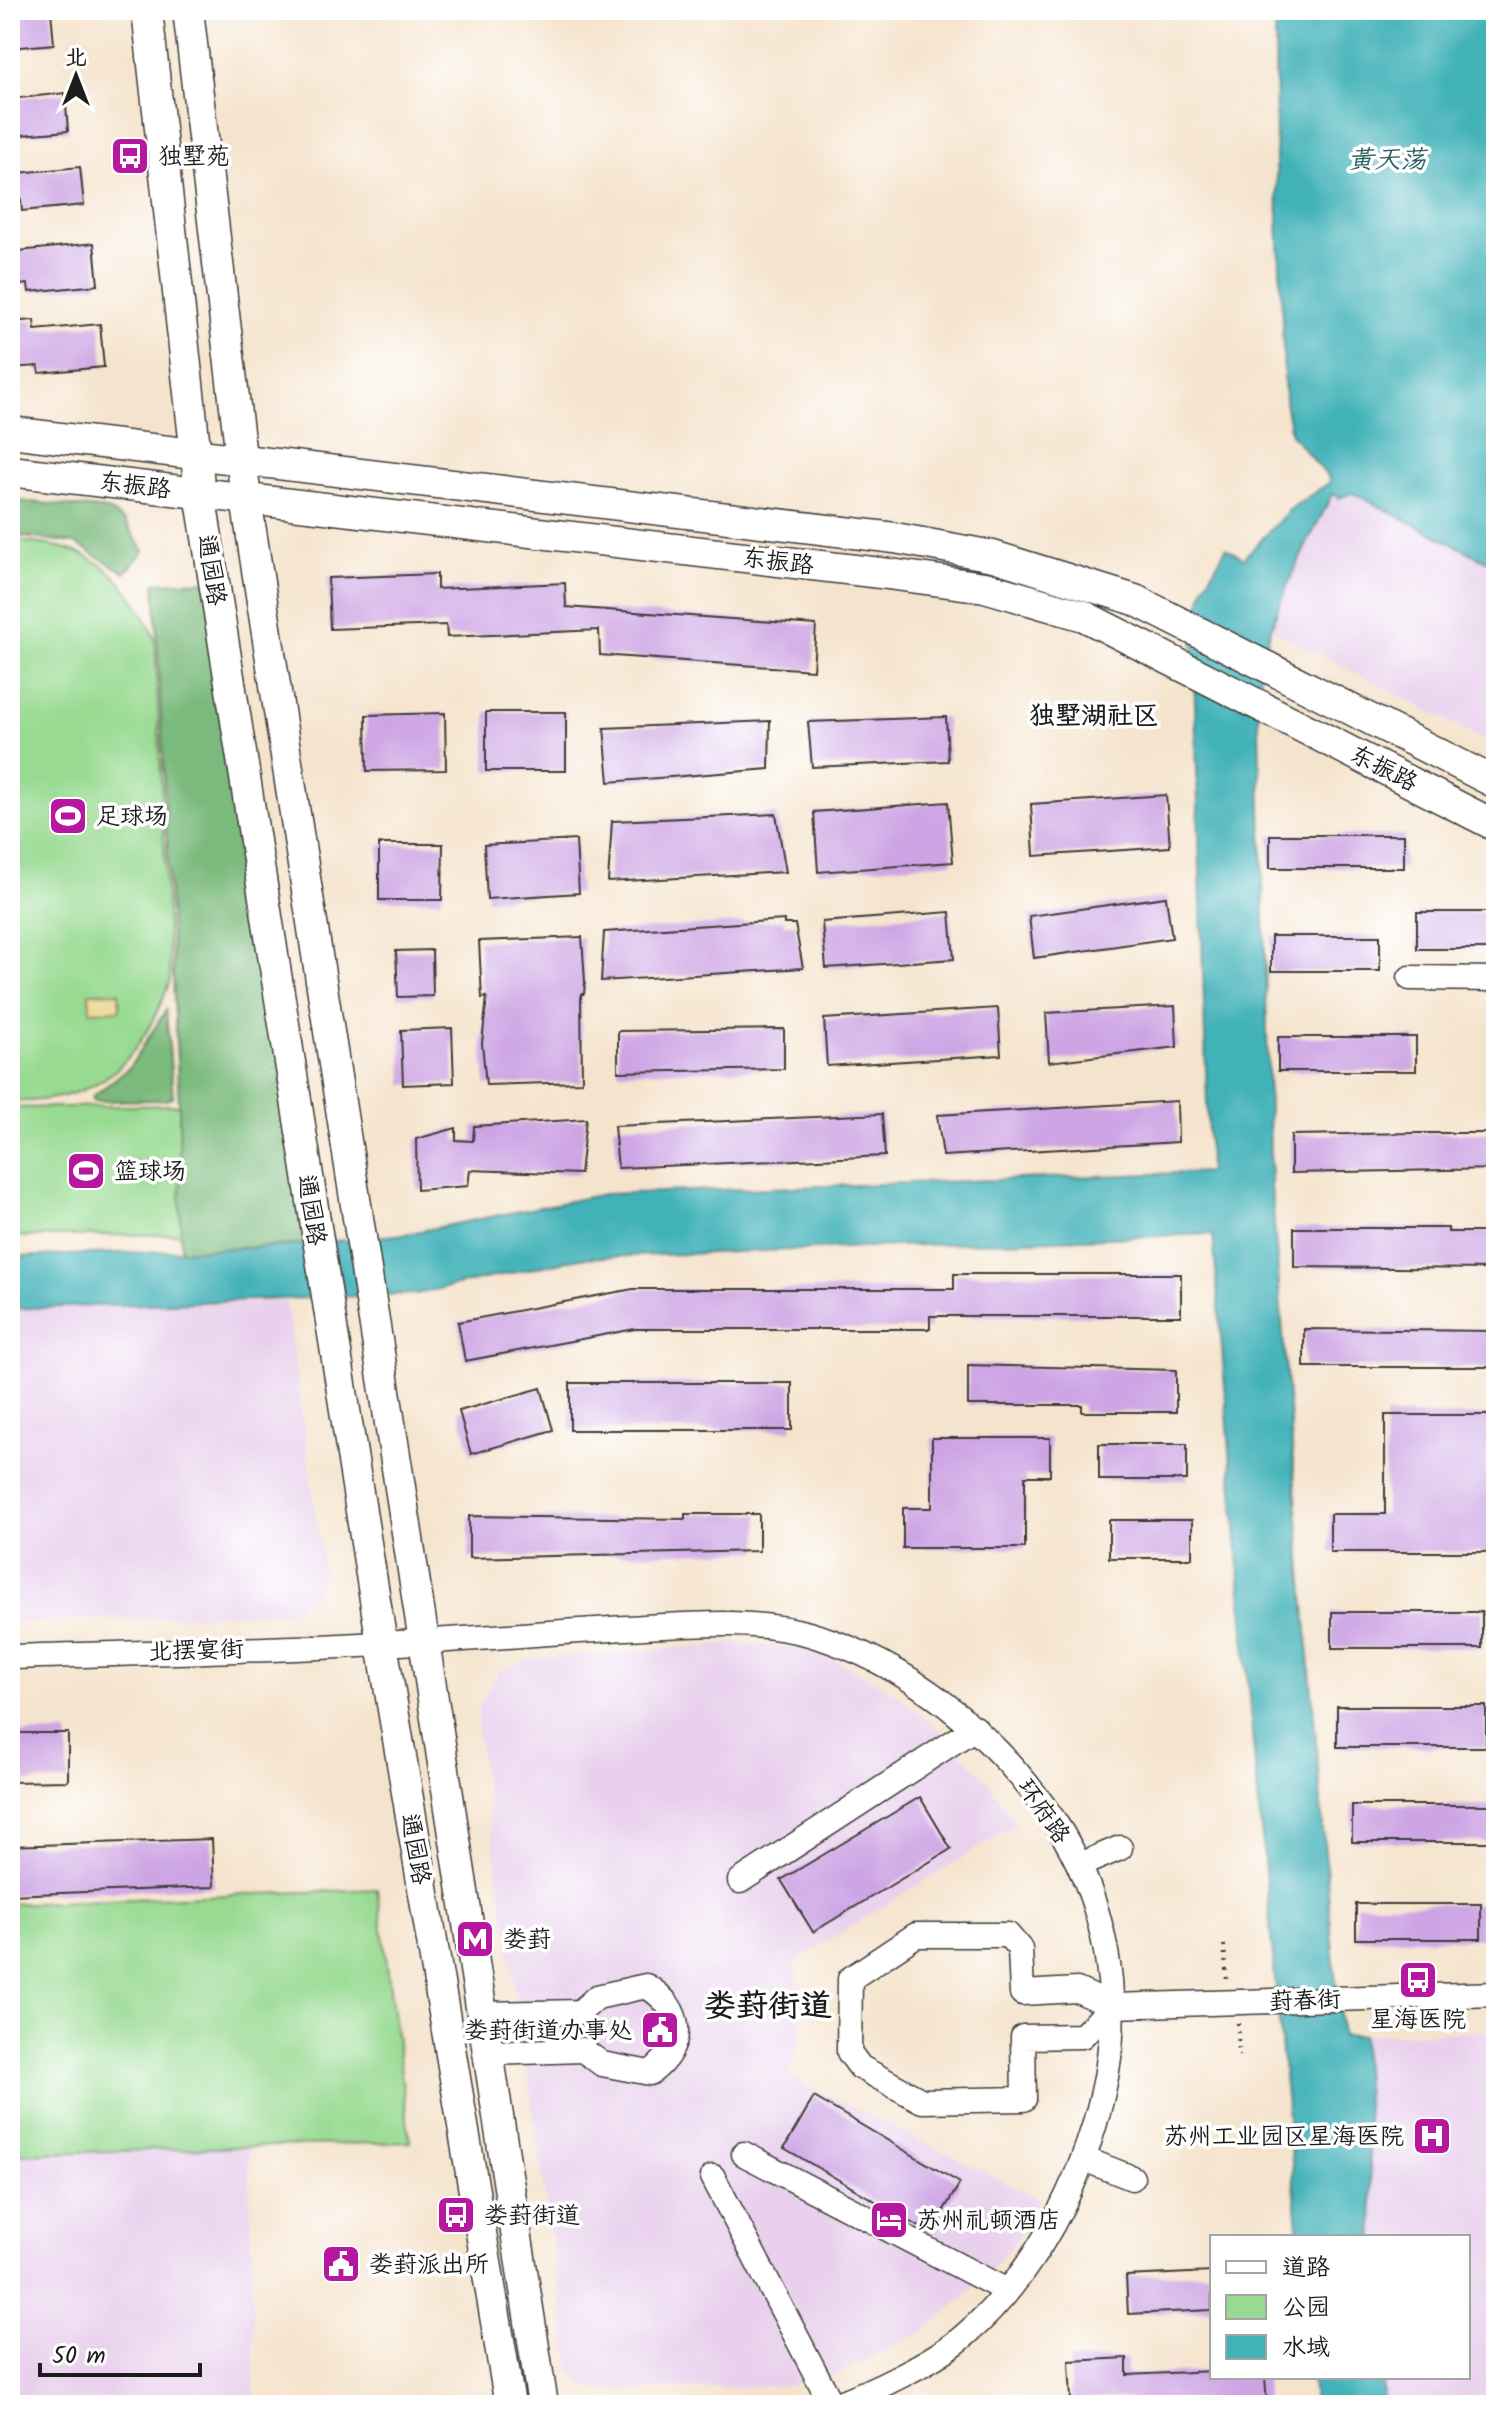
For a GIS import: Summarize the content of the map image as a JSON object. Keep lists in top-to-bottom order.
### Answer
{
  "streets": {
    "main road": ["东振路", "通园路"],
    "street": ["北摆宴街", "环府路", "葑春街"]
  },
  "crossings": [
    ["东振路", "通园路"],
    ["通园路", "北摆宴街"],
    ["通园路", "环府路"],
    ["北摆宴街", "环府路"],
    ["环府路", "葑春街"]
  ],
  "districts": ["独墅湖社区", "娄葑街道"],
  "water": ["黄天荡"],
  "places": {
    "bus stop": ["独墅苑", "星海医院", "娄葑街道"],
    "sports": ["足球场", "篮球场"],
    "metro station": ["娄葑"],
    "public building": ["娄葑街道办事处", "娄葑派出所"],
    "hospital": ["苏州工业园区星海医院"],
    "hotel": ["苏州礼顿酒店"]
  },
  "legend": ["道路", "公园", "水域"],
  "scale_bar": "50 m",
  "north": "top"
}
